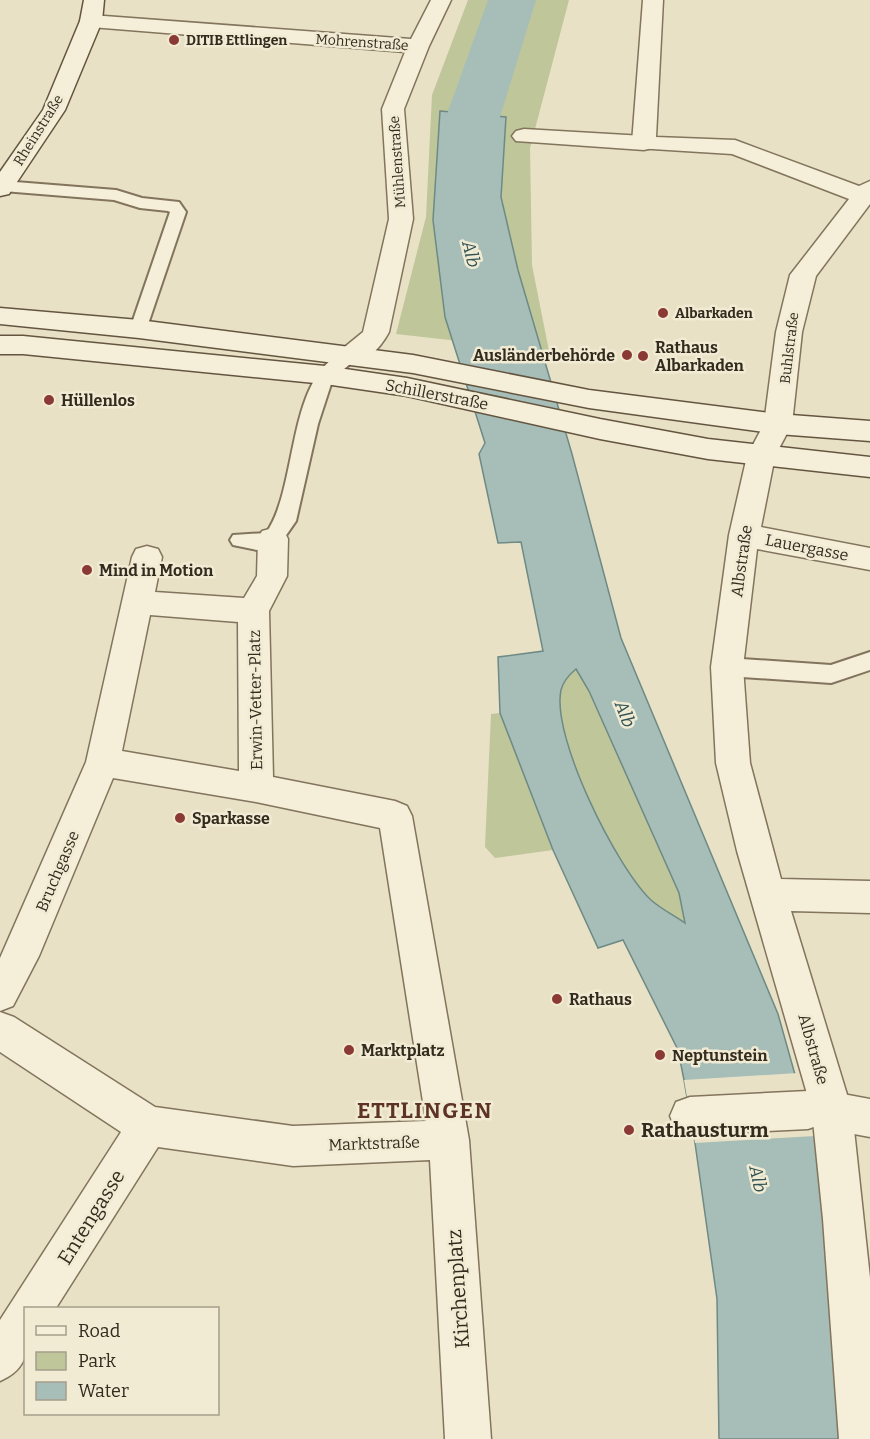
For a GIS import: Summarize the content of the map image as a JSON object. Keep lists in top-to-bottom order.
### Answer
{
  "streets": {
    "street": [
      "Mohrenstraße",
      "Rheinstraße",
      "Mühlenstraße",
      "Buhlstraße",
      "Schillerstraße",
      "Lauergasse",
      "Albstraße",
      "Erwin-Vetter-Platz",
      "Bruchgasse",
      "Marktstraße",
      "Entengasse",
      "Kirchenplatz"
    ]
  },
  "crossings": [
    ["Mohrenstraße", "Rheinstraße"],
    ["Mohrenstraße", "Mühlenstraße"],
    ["Mühlenstraße", "Schillerstraße"],
    ["Buhlstraße", "Schillerstraße"],
    ["Buhlstraße", "Albstraße"],
    ["Schillerstraße", "Albstraße"],
    ["Lauergasse", "Albstraße"],
    ["Erwin-Vetter-Platz", "Bruchgasse"],
    ["Erwin-Vetter-Platz", "Marktstraße"],
    ["Erwin-Vetter-Platz", "Kirchenplatz"],
    ["Marktstraße", "Entengasse"],
    ["Marktstraße", "Kirchenplatz"]
  ],
  "districts": ["ETTLINGEN"],
  "water": ["Alb"],
  "places": [
    "DITIB Ettlingen",
    "Albarkaden",
    "Ausländerbehörde",
    "Rathaus Albarkaden",
    "Hüllenlos",
    "Mind in Motion",
    "Sparkasse",
    "Rathaus",
    "Marktplatz",
    "Neptunstein",
    "Rathausturm"
  ],
  "legend": ["Road", "Park", "Water"]
}
